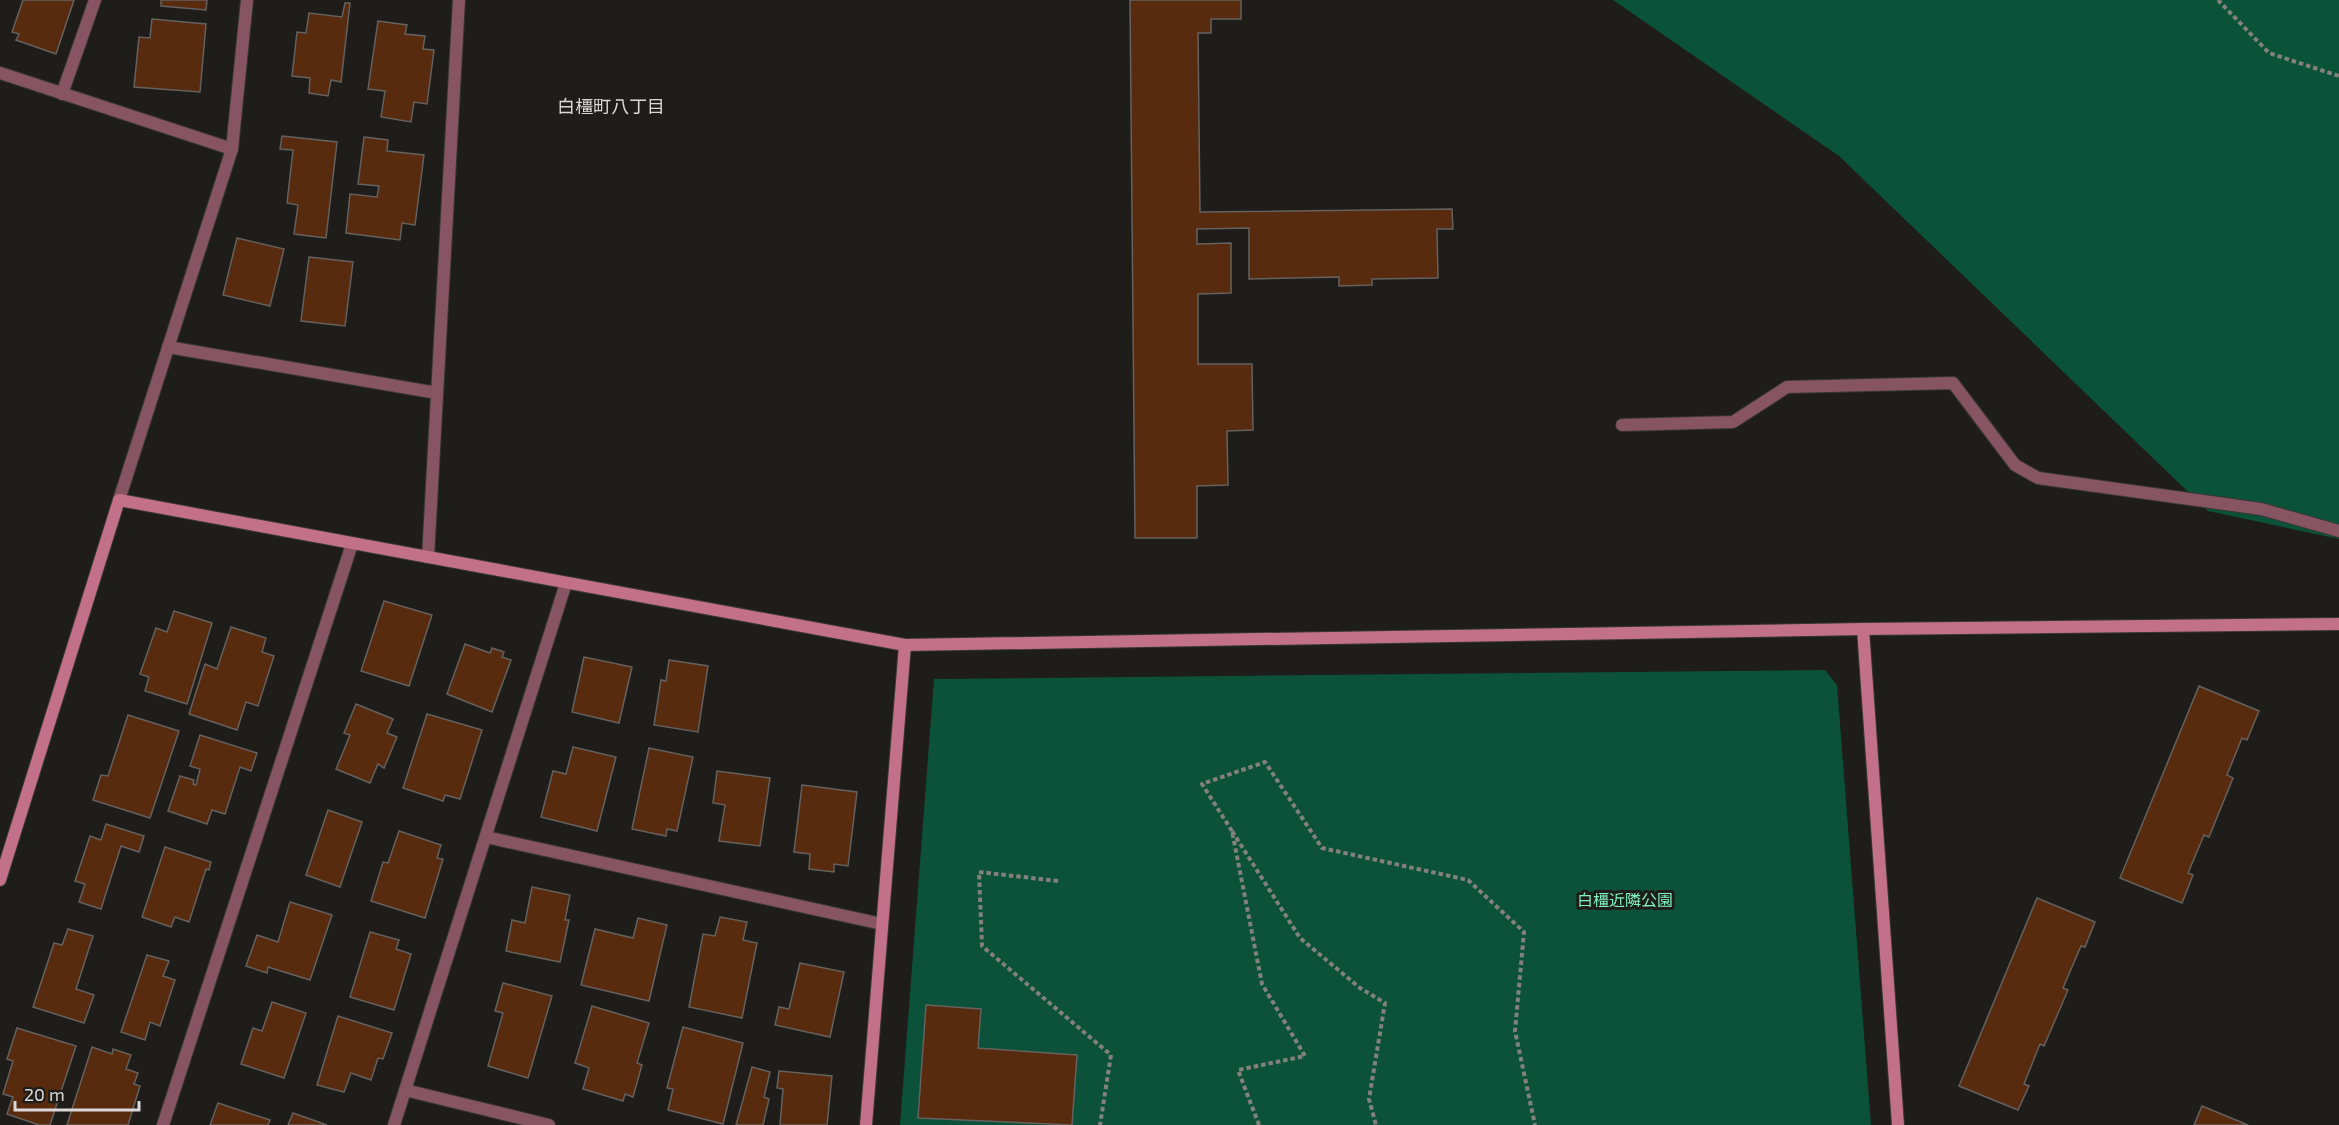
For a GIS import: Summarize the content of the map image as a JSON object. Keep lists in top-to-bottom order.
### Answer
{
  "districts": ["白橿町八丁目"],
  "parks": ["白橿近隣公園"],
  "scale_bar": "20 m"
}
